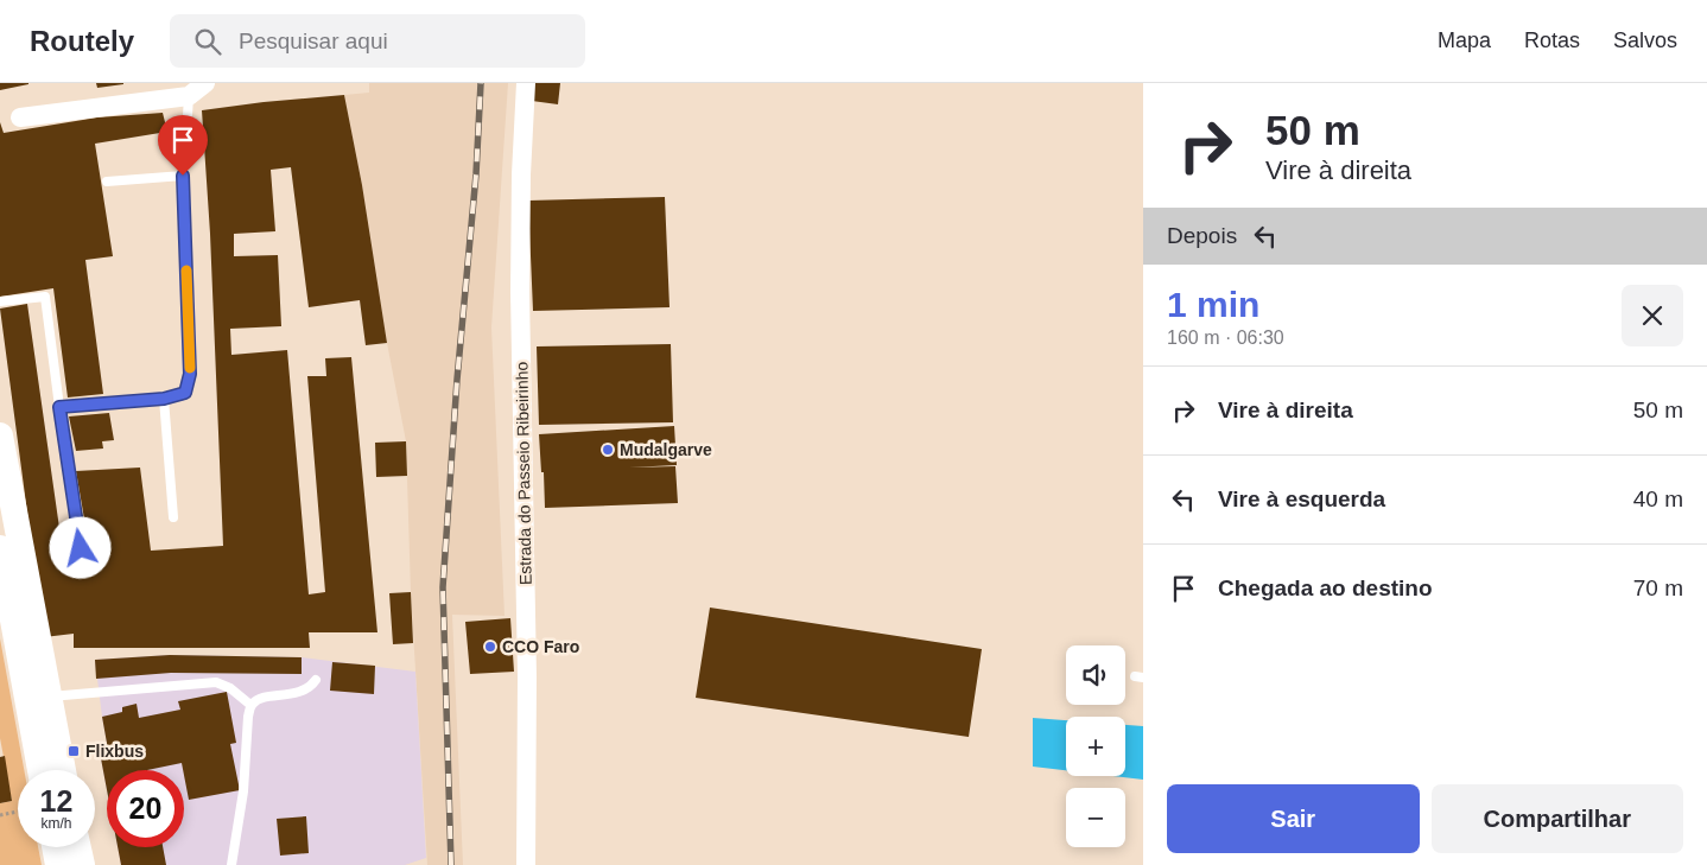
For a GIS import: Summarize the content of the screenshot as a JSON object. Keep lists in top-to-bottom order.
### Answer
{
  "streets": {
    "street": ["Estrada do Passeio Ribeirinho"]
  },
  "places": {
    "other": ["Mudalgarve", "CCO Faro"],
    "transit": ["Flixbus"]
  },
  "page": {
    "header": "Routely",
    "search": "Pesquisar aqui",
    "nav": ["Mapa", "Rotas", "Salvos"],
    "turn": ["50 m", "Vire à direita"],
    "then": "Depois",
    "heading": ["1 min", "160 m · 06:30"],
    "list": [
      {
        "name": "Vire à direita",
        "value": "50 m"
      },
      {
        "name": "Vire à esquerda",
        "value": "40 m"
      },
      {
        "name": "Chegada ao destino",
        "value": "70 m"
      }
    ],
    "map_buttons": ["+", "−"],
    "speed": "12 km/h",
    "limit": "20",
    "buttons": ["Sair", "Compartilhar"]
  }
}
